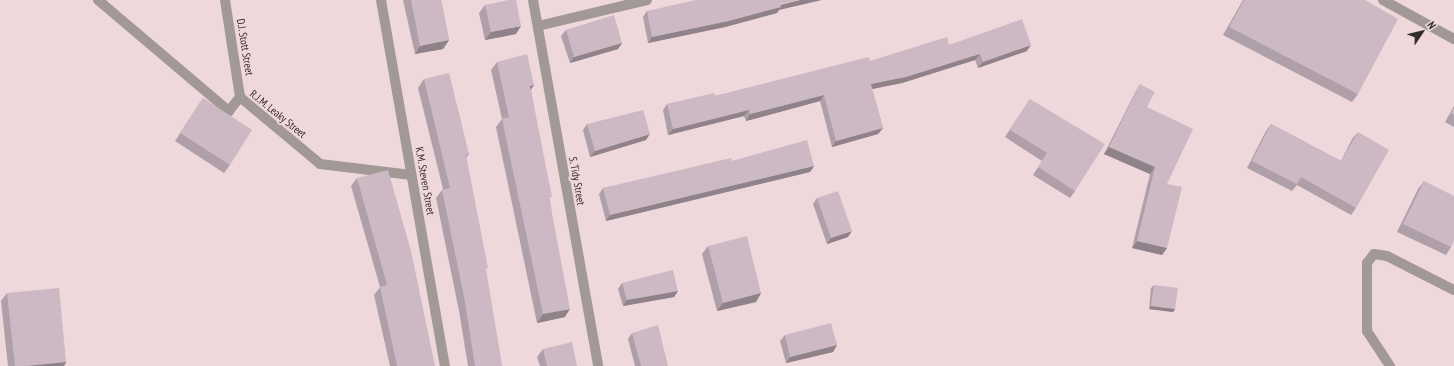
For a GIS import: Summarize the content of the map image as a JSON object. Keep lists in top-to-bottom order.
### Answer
{
  "streets": {
    "street": [
      "D.J. Stott Street",
      "R.J.M. Leaky Street",
      "K.M. Steven Street",
      "S. Tidy Street"
    ]
  },
  "crossings": [
    ["D.J. Stott Street", "R.J.M. Leaky Street"],
    ["R.J.M. Leaky Street", "K.M. Steven Street"]
  ],
  "north": "top right"
}
